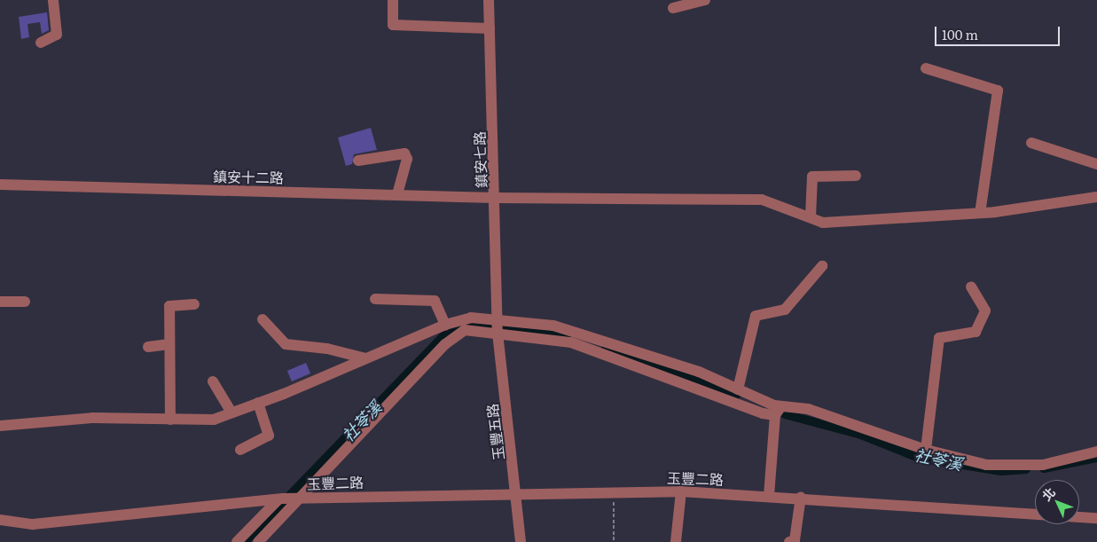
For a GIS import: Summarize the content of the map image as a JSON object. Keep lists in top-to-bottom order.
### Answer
{
  "streets": {
    "street": [
      "鎮安七路",
      "鎮安十二路",
      "玉豐五路",
      "玉豐二路"
    ]
  },
  "crossings": [
    ["鎮安七路", "鎮安十二路"],
    ["鎮安七路", "玉豐五路"],
    ["玉豐五路", "玉豐二路"]
  ],
  "water": ["社苓溪"],
  "scale_bar": "100 m",
  "north": "top left"
}
